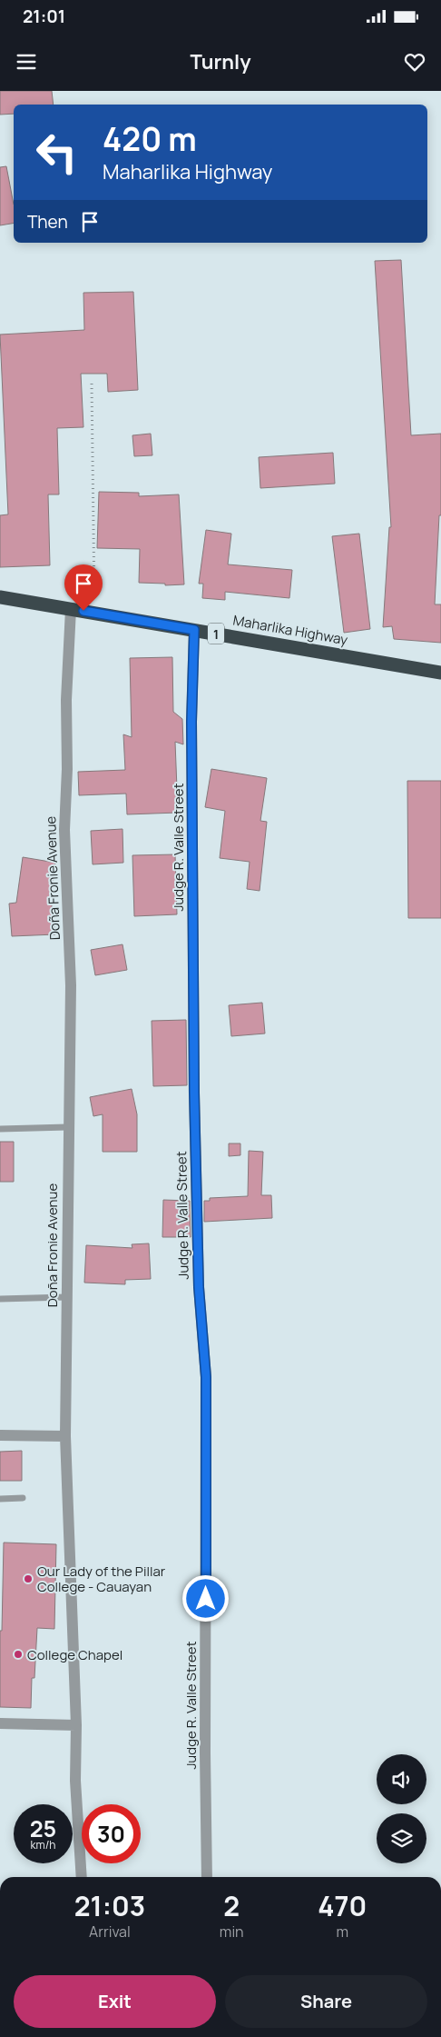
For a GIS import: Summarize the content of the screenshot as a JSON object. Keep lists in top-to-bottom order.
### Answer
{
  "streets": {
    "highway": ["Maharlika Highway", "1"],
    "street": ["Judge R. Valle Street", "Doña Fronie Avenue"]
  },
  "crossings": [
    ["Maharlika Highway", "Judge R. Valle Street"],
    ["Maharlika Highway", "Doña Fronie Avenue"]
  ],
  "places": ["Our Lady of the Pillar College - Cauayan", "College Chapel"],
  "page": {
    "status": "21:01",
    "header": "Turnly",
    "turn": ["420 m", "Maharlika Highway"],
    "then": "Then",
    "speed": "25 km/h",
    "limit": "30",
    "eta": [
      "21:03",
      "Arrival",
      "2",
      "min",
      "470",
      "m"
    ],
    "buttons": ["Exit", "Share"]
  }
}
